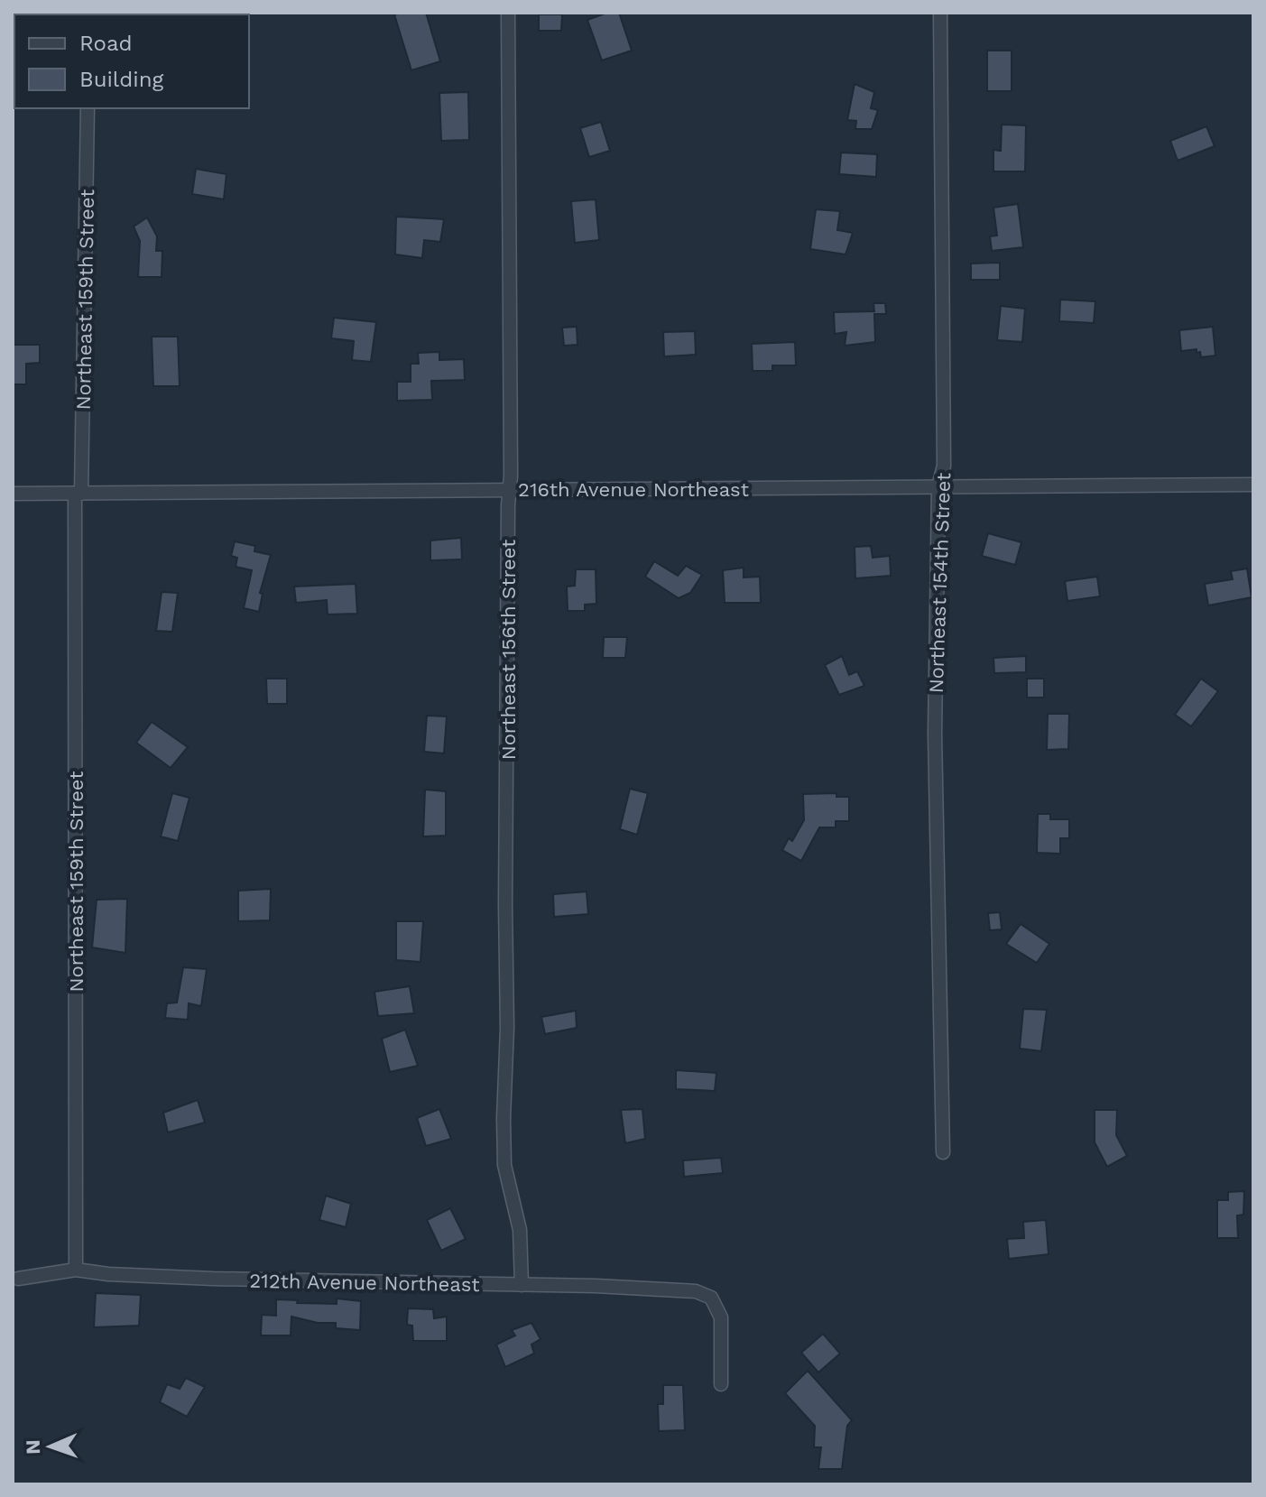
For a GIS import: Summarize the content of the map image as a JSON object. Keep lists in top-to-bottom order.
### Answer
{
  "streets": {
    "street": [
      "Northeast 159th Street",
      "216th Avenue Northeast",
      "Northeast 154th Street",
      "Northeast 156th Street",
      "212th Avenue Northeast"
    ]
  },
  "crossings": [
    ["Northeast 159th Street", "216th Avenue Northeast"],
    ["Northeast 159th Street", "212th Avenue Northeast"],
    ["216th Avenue Northeast", "Northeast 154th Street"],
    ["216th Avenue Northeast", "Northeast 156th Street"],
    ["Northeast 156th Street", "212th Avenue Northeast"]
  ],
  "legend": ["Road", "Building"],
  "north": "left"
}
